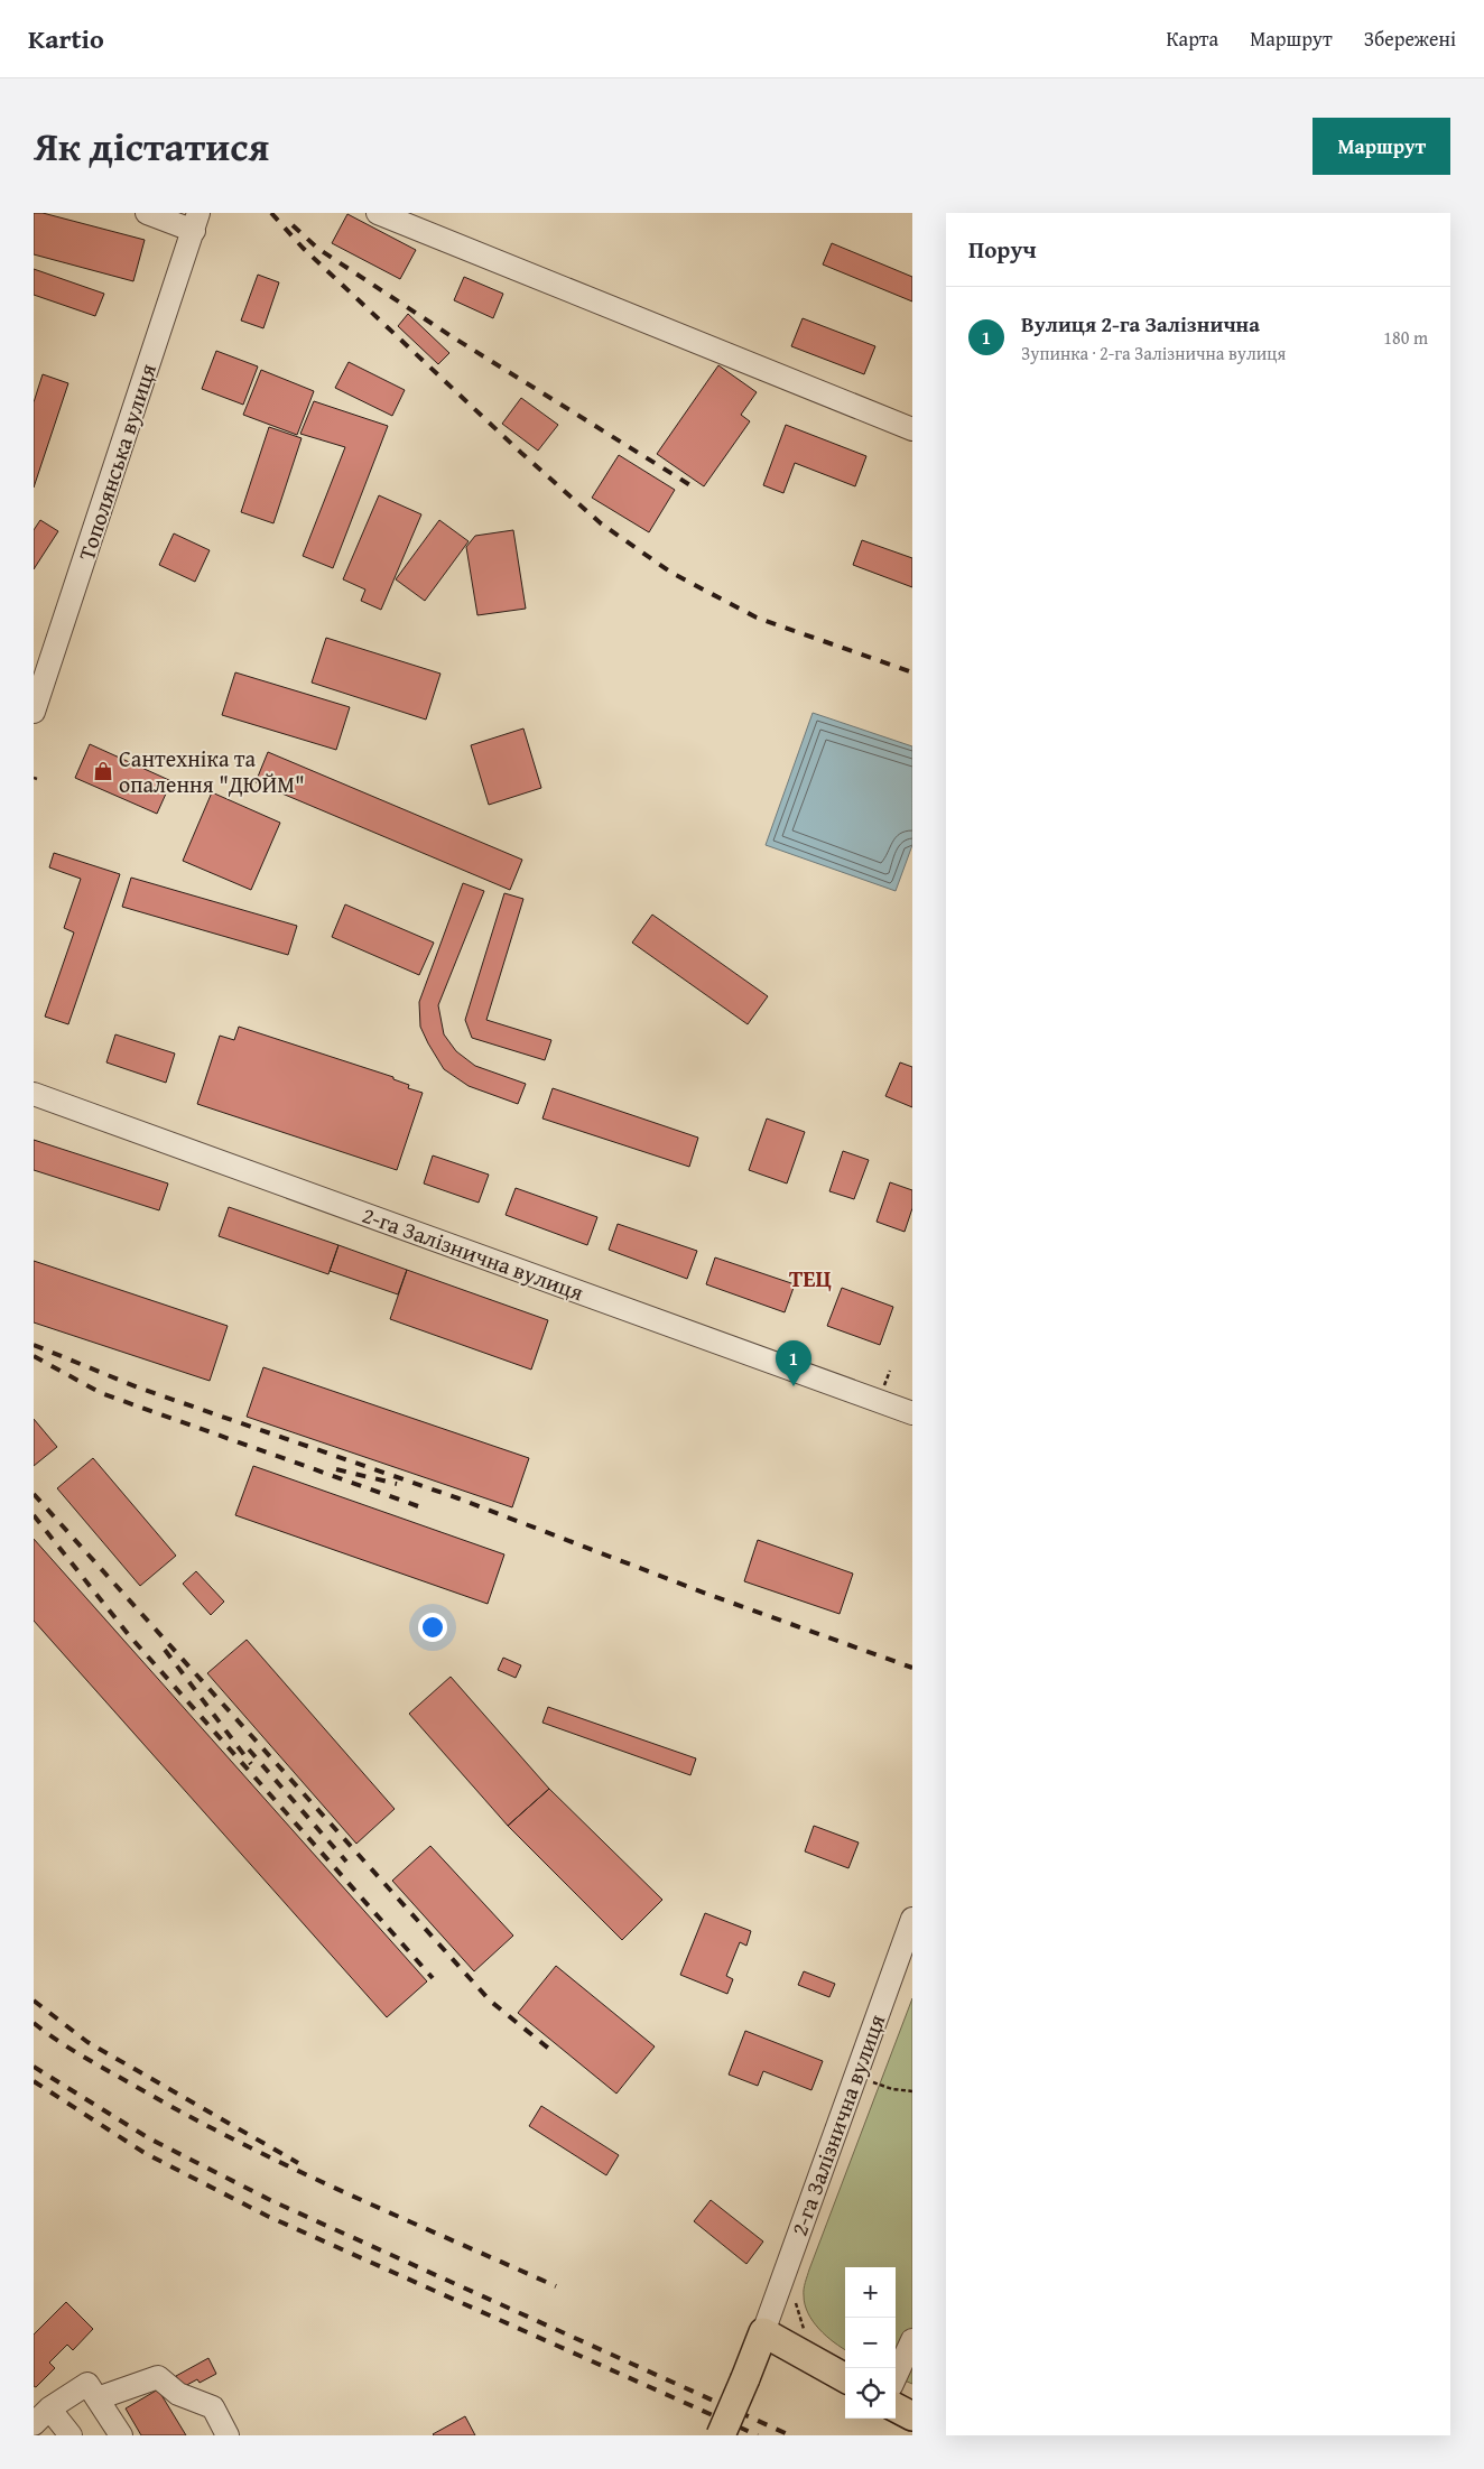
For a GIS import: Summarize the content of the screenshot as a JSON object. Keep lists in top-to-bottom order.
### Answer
{
  "streets": {
    "street": ["Тополянська вулиця", "2-га Залізнична вулиця"]
  },
  "districts": ["ТЕЦ"],
  "places": {
    "shop": ["Сантехніка та опалення \"ДЮЙМ\""]
  },
  "page": {
    "header": "Kartio",
    "nav": ["Карта", "Маршрут", "Збережені"],
    "title": "Як дістатися",
    "buttons": "Маршрут",
    "heading": "Поруч",
    "list": [
      {
        "mark": "1",
        "name": "Вулиця 2-га Залізнична",
        "note": "Зупинка · 2-га Залізнична вулиця",
        "value": "180 m"
      }
    ],
    "pins": "1",
    "map_buttons": ["+", "−"]
  }
}
